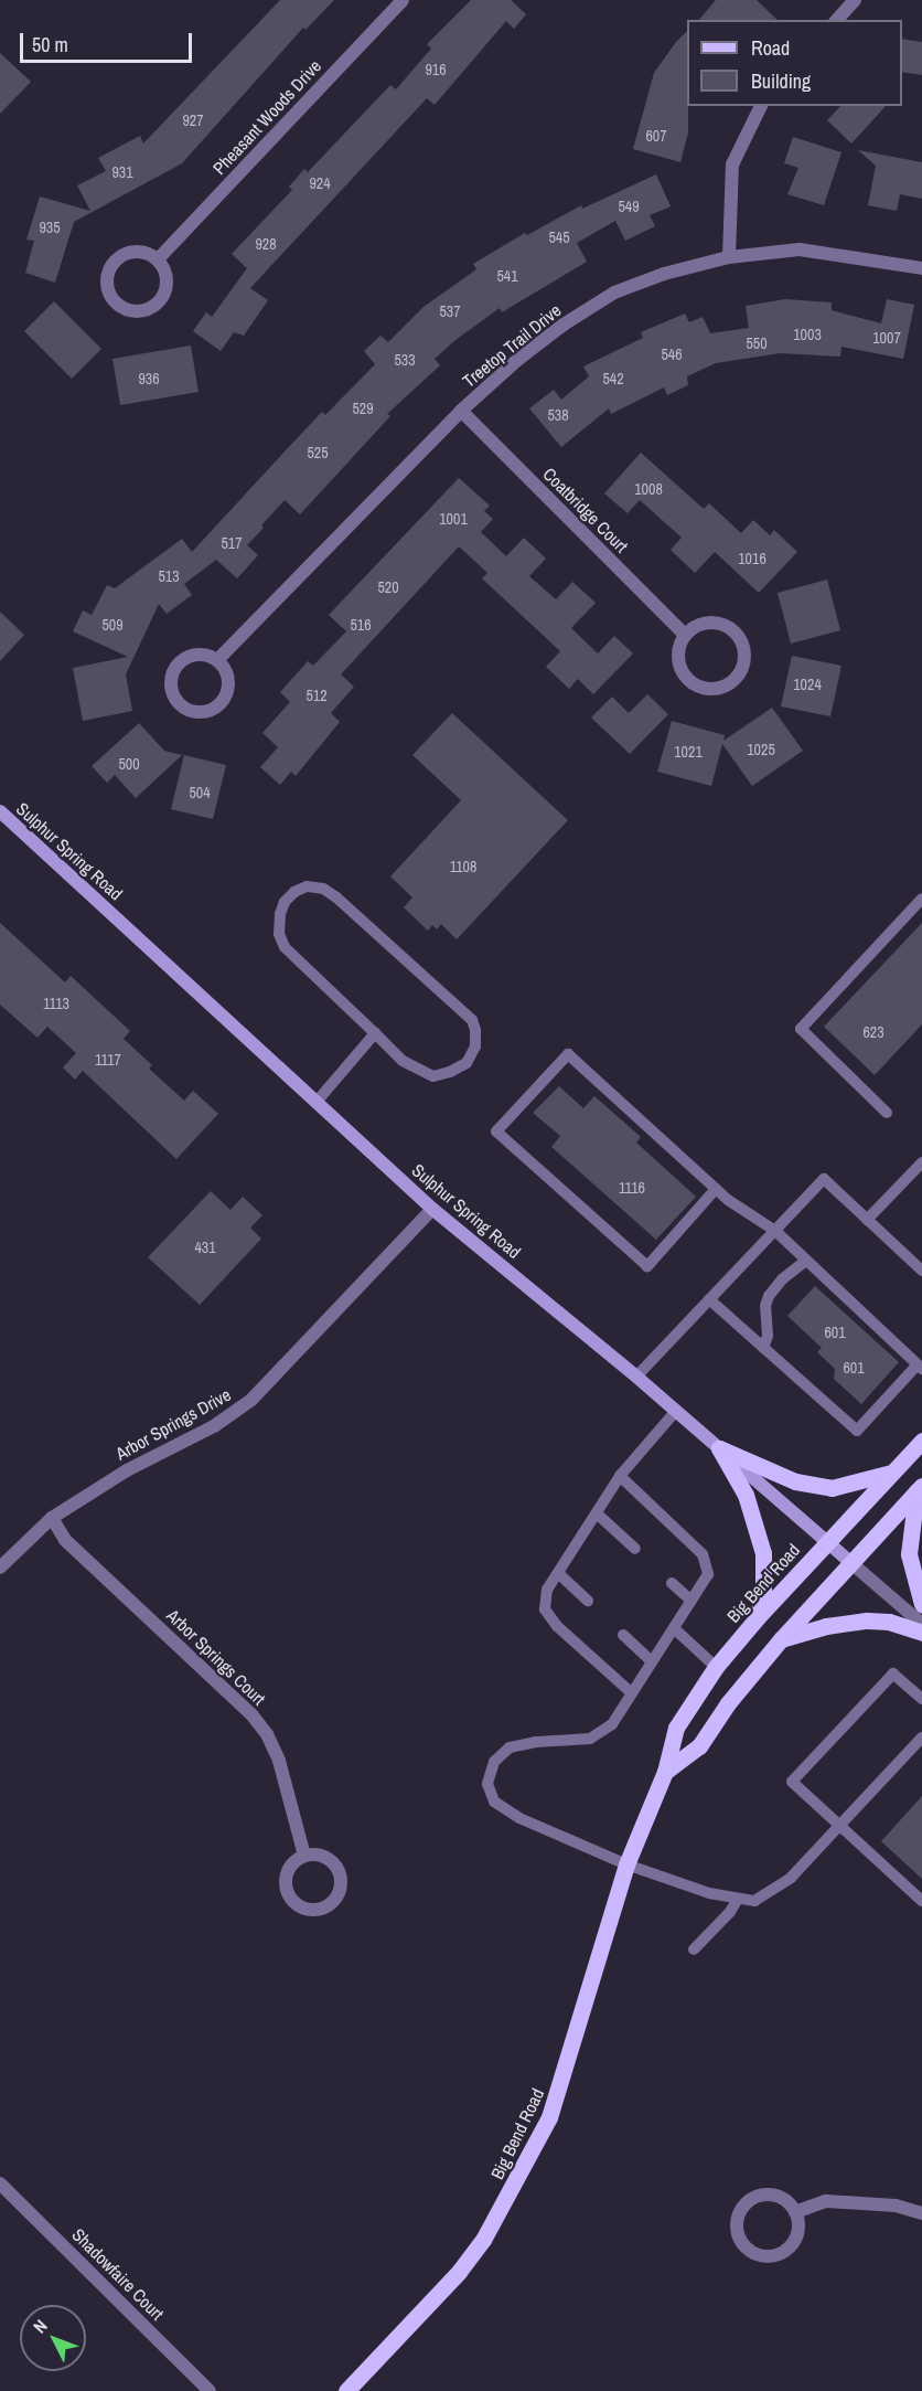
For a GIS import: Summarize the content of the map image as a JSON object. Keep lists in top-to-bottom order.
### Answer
{
  "streets": {
    "main road": ["Sulphur Spring Road", "Big Bend Road"],
    "street": [
      "Pheasant Woods Drive",
      "Treetop Trail Drive",
      "Coatbridge Court",
      "Arbor Springs Drive",
      "Arbor Springs Court",
      "Shadowfaire Court"
    ]
  },
  "crossings": [
    ["Treetop Trail Drive", "Coatbridge Court"],
    ["Sulphur Spring Road", "Arbor Springs Drive"],
    ["Sulphur Spring Road", "Big Bend Road"],
    ["Arbor Springs Drive", "Arbor Springs Court"]
  ],
  "house_numbers": [
    "916",
    "927",
    "607",
    "931",
    "924",
    "549",
    "935",
    "545",
    "928",
    "541",
    "537",
    "1003",
    "1007",
    "550",
    "546",
    "533",
    "936",
    "542",
    "529",
    "538",
    "525",
    "1008",
    "1001",
    "517",
    "1016",
    "513",
    "520",
    "509",
    "516",
    "1024",
    "512",
    "1025",
    "1021",
    "500",
    "504",
    "1108",
    "1113",
    "623",
    "1117",
    "1116",
    "431",
    "601",
    "601"
  ],
  "legend": ["Road", "Building"],
  "scale_bar": "50 m",
  "north": "top left"
}
